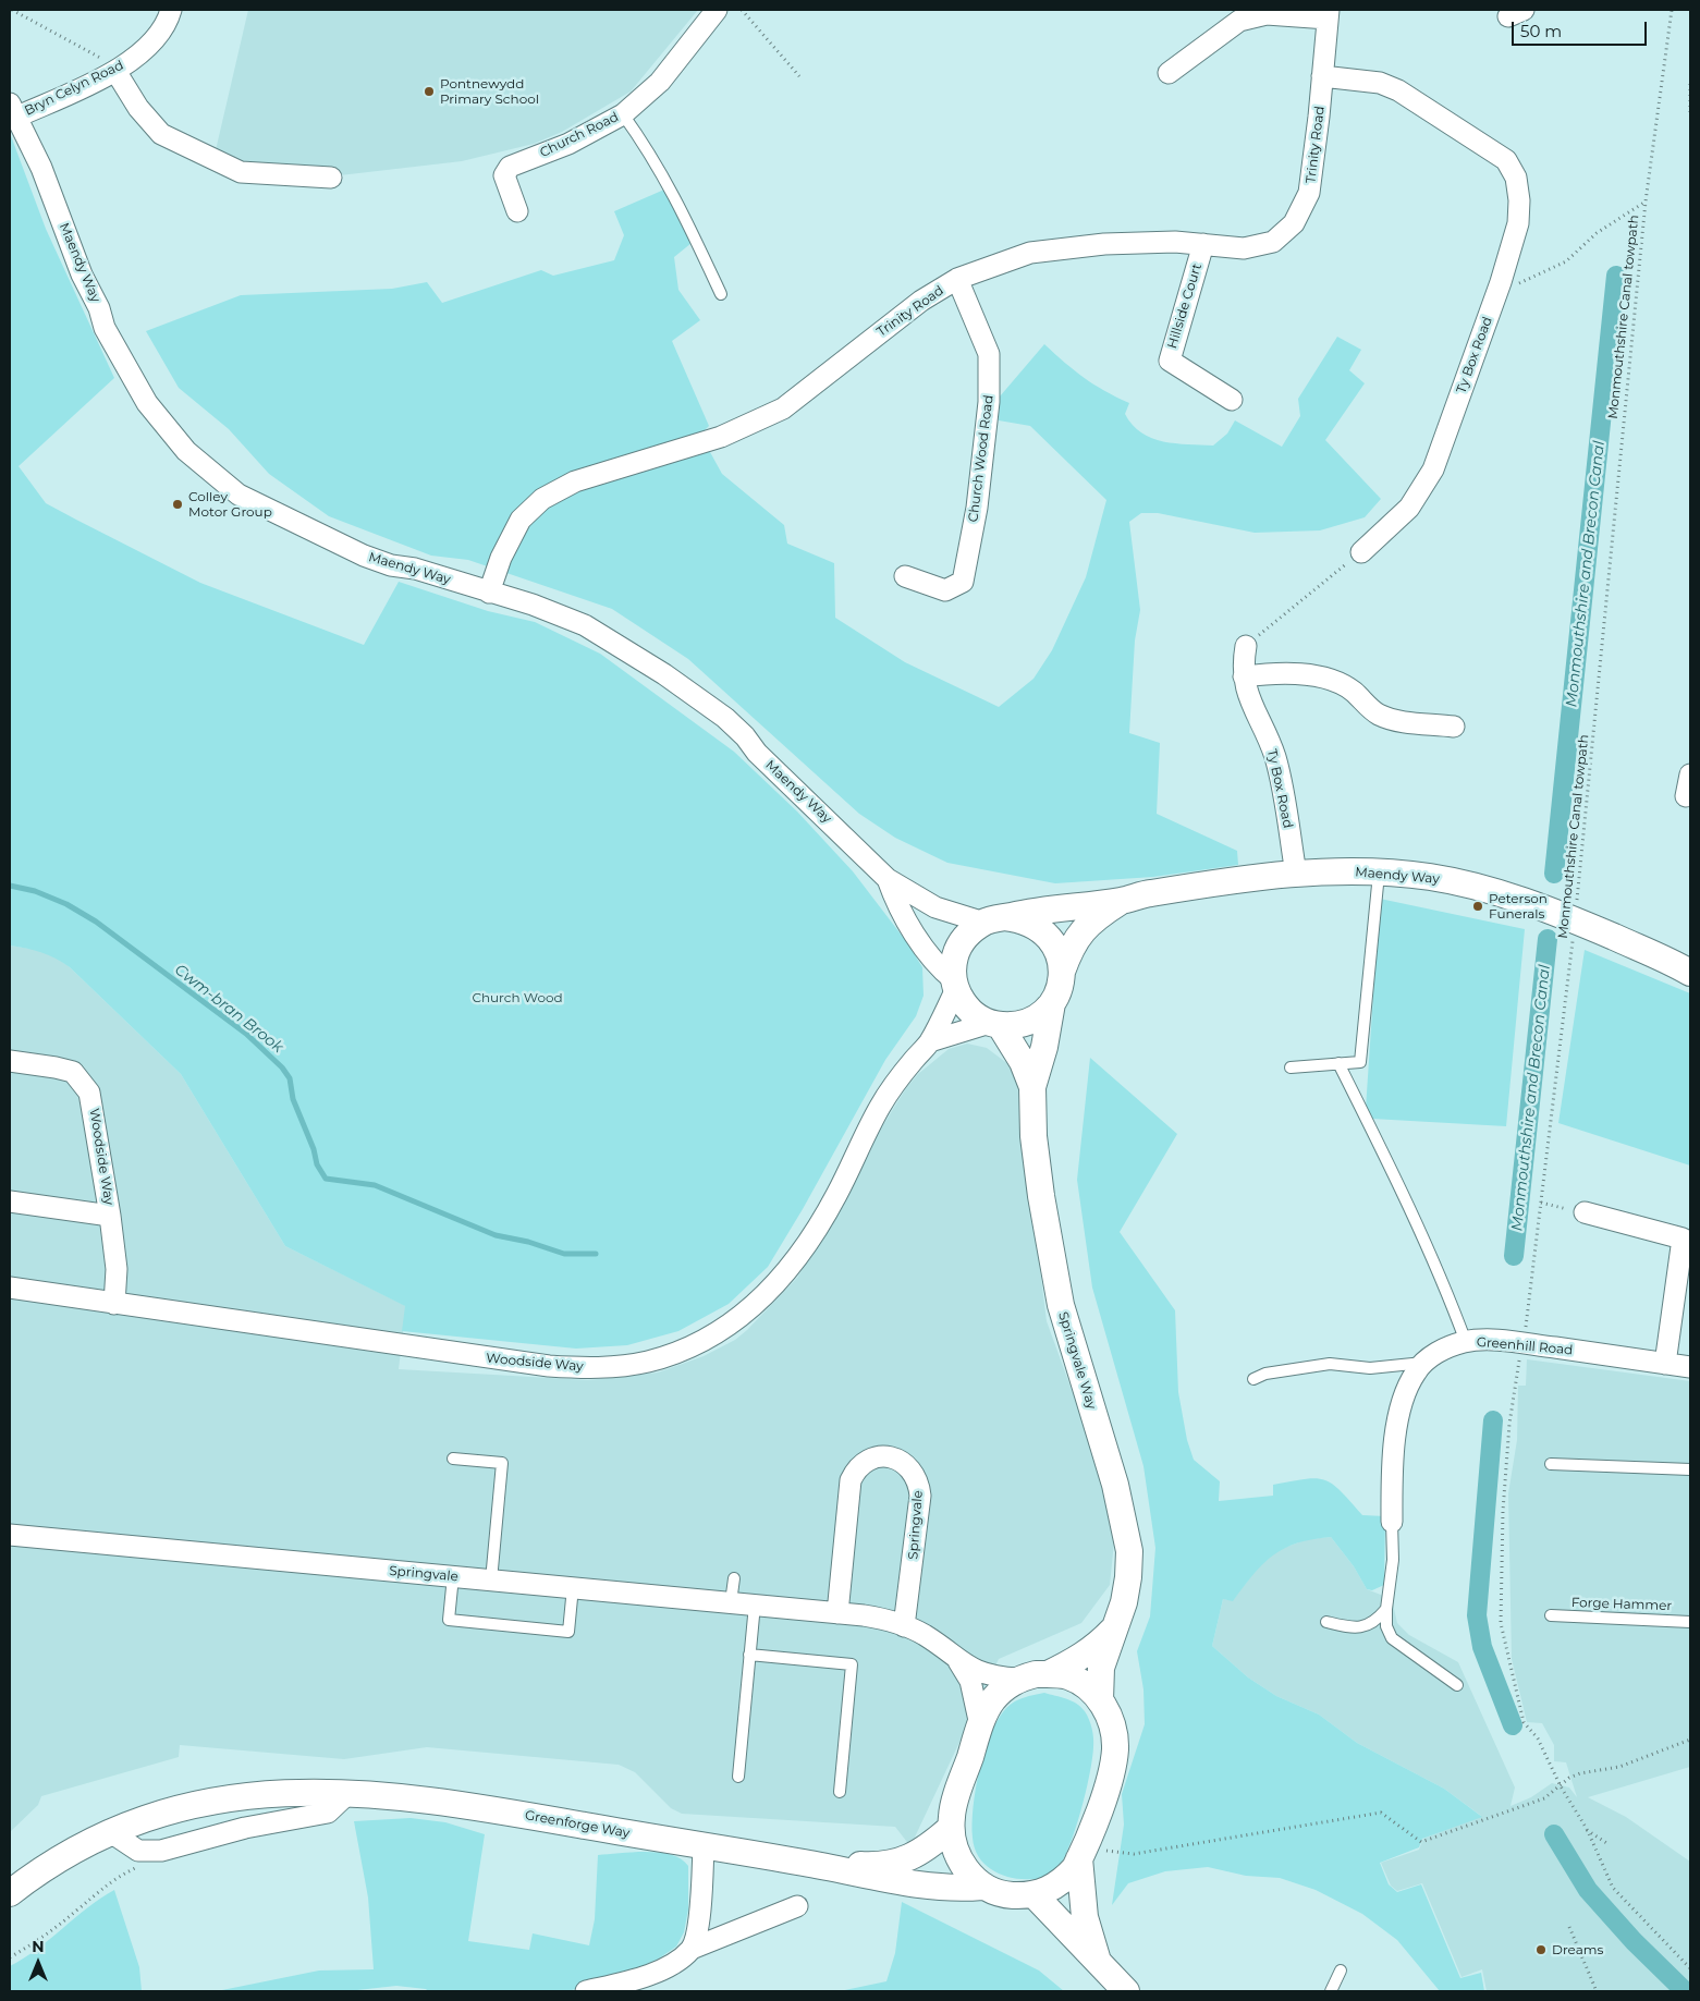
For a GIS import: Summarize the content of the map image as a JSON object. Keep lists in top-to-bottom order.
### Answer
{
  "streets": {
    "street": [
      "Bryn Celyn Road",
      "Church Road",
      "Trinity Road",
      "Maendy Way",
      "Hillside Court",
      "Ty Box Road",
      "Church Wood Road",
      "Woodside Way",
      "Greenhill Road",
      "Springvale Way",
      "Springvale",
      "Greenforge Way"
    ],
    "lane": ["Forge Hammer"],
    "path": ["Monmouthshire Canal towpath"]
  },
  "crossings": [
    ["Bryn Celyn Road", "Maendy Way"],
    ["Trinity Road", "Maendy Way"],
    ["Trinity Road", "Hillside Court"],
    ["Trinity Road", "Ty Box Road"],
    ["Trinity Road", "Church Wood Road"],
    ["Maendy Way", "Monmouthshire Canal towpath"],
    ["Maendy Way", "Ty Box Road"],
    ["Maendy Way", "Woodside Way"],
    ["Maendy Way", "Springvale Way"],
    ["Monmouthshire Canal towpath", "Greenhill Road"],
    ["Woodside Way", "Springvale Way"],
    ["Springvale Way", "Springvale"],
    ["Springvale Way", "Greenforge Way"],
    ["Springvale", "Greenforge Way"]
  ],
  "water": ["Monmouthshire and Brecon Canal", "Cwm-bran Brook"],
  "parks": ["Church Wood"],
  "places": [
    "Pontnewydd Primary School",
    "Colley Motor Group",
    "Peterson Funerals",
    "Dreams"
  ],
  "scale_bar": "50 m",
  "north": "top"
}
